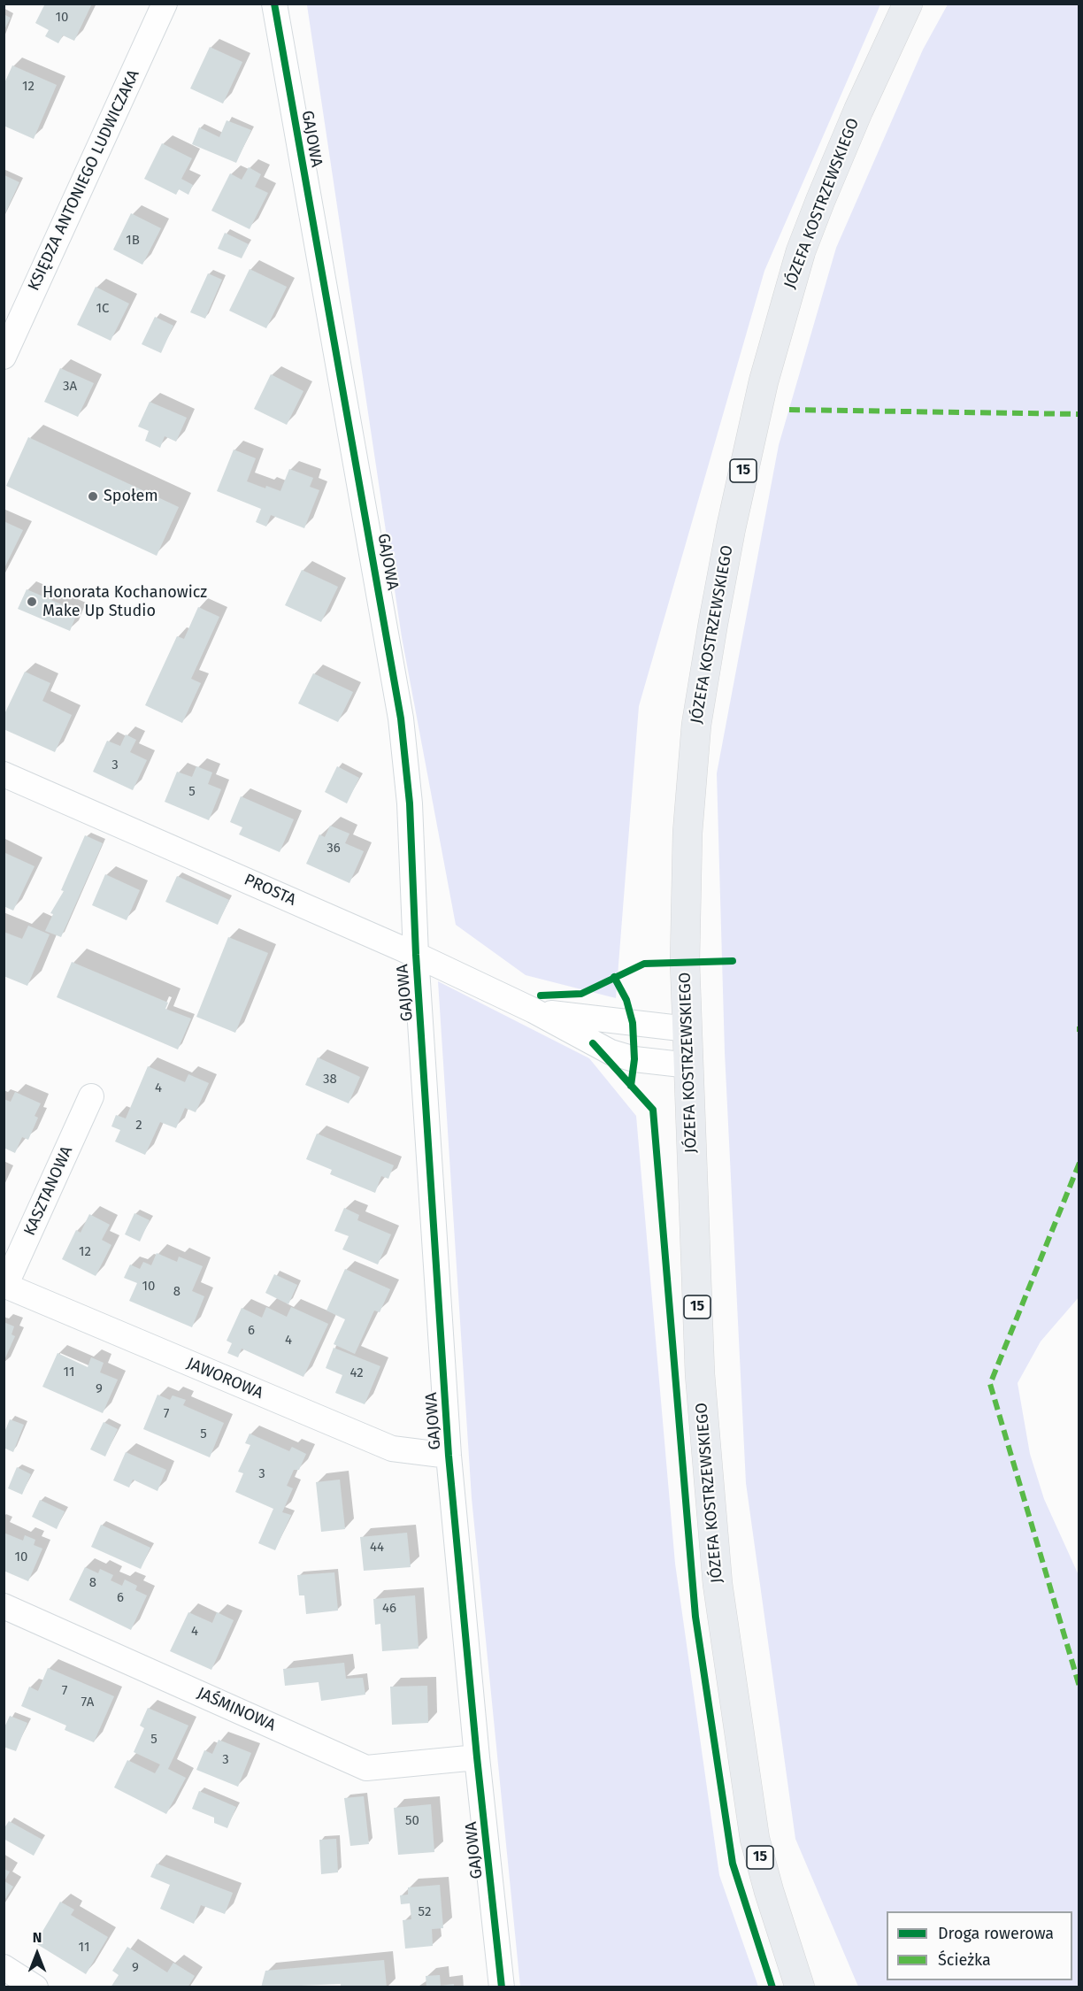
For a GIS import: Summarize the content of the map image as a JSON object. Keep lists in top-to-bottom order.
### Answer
{
  "streets": {
    "main road": ["JÓZEFA KOSTRZEWSKIEGO", "15"],
    "street": [
      "GAJOWA",
      "KSIĘDZA ANTONIEGO LUDWICZAKA",
      "PROSTA",
      "KASZTANOWA",
      "JAWOROWA",
      "JAŚMINOWA"
    ]
  },
  "crossings": [
    ["GAJOWA", "PROSTA"],
    ["GAJOWA", "JAWOROWA"],
    ["GAJOWA", "JAŚMINOWA"],
    ["JÓZEFA KOSTRZEWSKIEGO", "PROSTA"],
    ["KASZTANOWA", "JAWOROWA"]
  ],
  "places": ["Społem", "Honorata Kochanowicz Make Up Studio"],
  "house_numbers": [
    "10",
    "12",
    "1B",
    "1C",
    "3A",
    "3",
    "5",
    "36",
    "38",
    "4",
    "2",
    "12",
    "10",
    "8",
    "6",
    "4",
    "11",
    "42",
    "9",
    "7",
    "5",
    "3",
    "44",
    "10",
    "8",
    "6",
    "46",
    "4",
    "7",
    "7A",
    "5",
    "3",
    "50",
    "52",
    "11",
    "9"
  ],
  "legend": ["Droga rowerowa", "Ścieżka"],
  "north": "top"
}
